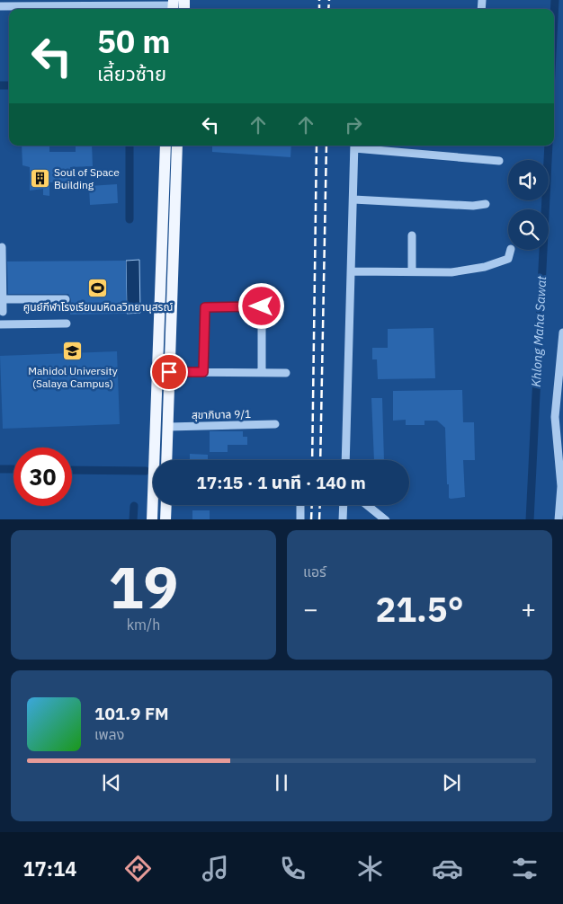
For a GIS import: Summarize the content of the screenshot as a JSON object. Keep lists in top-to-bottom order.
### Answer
{
  "streets": {
    "street": ["สุขาภิบาล 9/1"]
  },
  "water": ["Khlong Maha Sawat"],
  "places": {
    "building": ["Soul of Space Building"],
    "sports": ["ศูนย์กีฬาโรงเรียนมหิดลวิทยานุสรณ์"],
    "school or university": ["Mahidol University (Salaya Campus)"]
  },
  "page": {
    "turn": ["50 m", "เลี้ยวซ้าย"],
    "limit": "30",
    "trip": "17:15 · 1 นาที · 140 m",
    "tile": [
      ["19", "km/h"],
      "แอร์"
    ],
    "heat": ["−", "21.5°", "+"],
    "song": ["101.9 FM", "เพลง"],
    "tabs": "17:14"
  }
}
